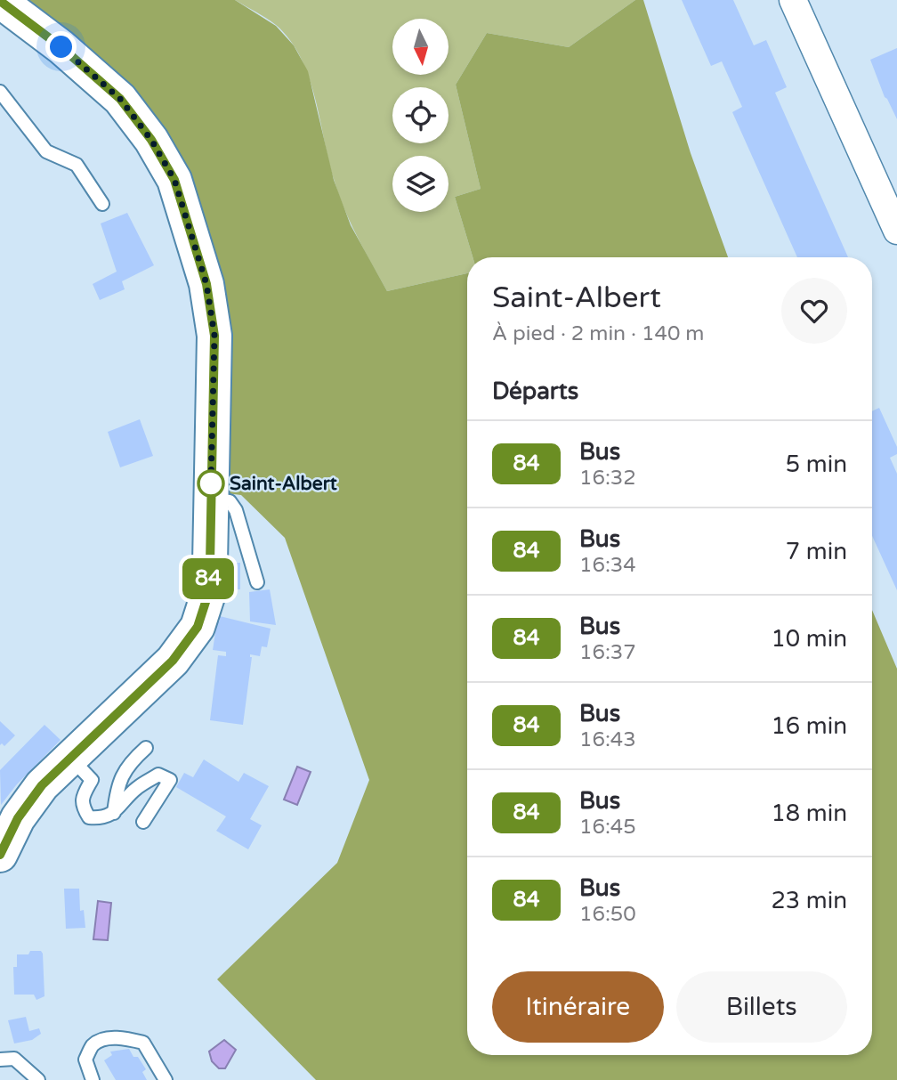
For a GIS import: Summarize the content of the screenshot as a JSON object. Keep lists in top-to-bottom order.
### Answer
{
  "places": ["Saint-Albert"],
  "lines": ["bus line 84"],
  "north": "bottom",
  "page": {
    "on_map": "84",
    "heading": [
      ["Saint-Albert", "À pied · 2 min · 140 m"],
      "Départs"
    ],
    "list": [
      {
        "mark": "84",
        "name": "Bus",
        "note": "16:32",
        "value": "5 min"
      },
      {
        "mark": "84",
        "name": "Bus",
        "note": "16:34",
        "value": "7 min"
      },
      {
        "mark": "84",
        "name": "Bus",
        "note": "16:37",
        "value": "10 min"
      },
      {
        "mark": "84",
        "name": "Bus",
        "note": "16:43",
        "value": "16 min"
      },
      {
        "mark": "84",
        "name": "Bus",
        "note": "16:45",
        "value": "18 min"
      },
      {
        "mark": "84",
        "name": "Bus",
        "note": "16:50",
        "value": "23 min"
      }
    ],
    "buttons": ["Itinéraire", "Billets"]
  }
}
